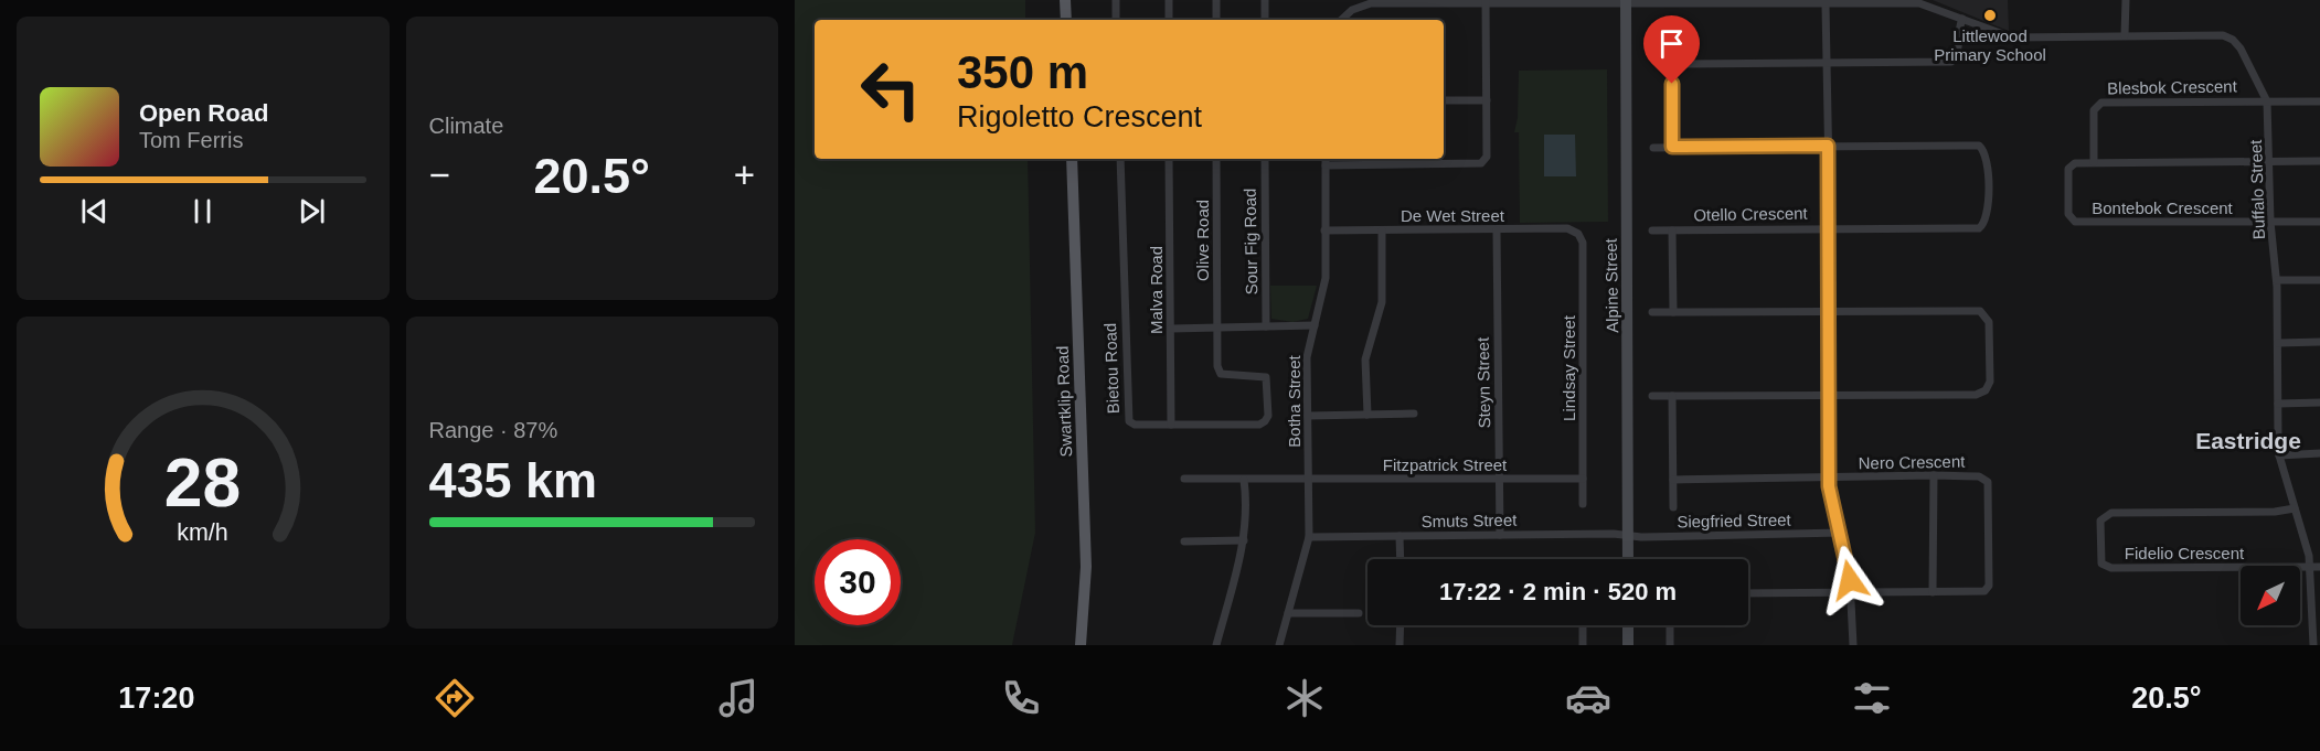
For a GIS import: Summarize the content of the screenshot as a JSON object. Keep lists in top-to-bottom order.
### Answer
{
  "streets": {
    "main road": ["Swartklip Road"],
    "street": [
      "Blesbok Crescent",
      "Buffalo Street",
      "Bontebok Crescent",
      "Otello Crescent",
      "De Wet Street",
      "Olive Road",
      "Sour Fig Road",
      "Alpine Street",
      "Malva Road",
      "Bietou Road",
      "Lindsay Street",
      "Steyn Street",
      "Botha Street",
      "Nero Crescent",
      "Fitzpatrick Street",
      "Smuts Street",
      "Siegfried Street",
      "Fidelio Crescent"
    ]
  },
  "crossings": [
    ["Blesbok Crescent", "Buffalo Street"],
    ["Blesbok Crescent", "Bontebok Crescent"],
    ["Buffalo Street", "Bontebok Crescent"],
    ["Buffalo Street", "Alpine Street"],
    ["Buffalo Street", "Fidelio Crescent"],
    ["De Wet Street", "Lindsay Street"],
    ["De Wet Street", "Steyn Street"],
    ["De Wet Street", "Botha Street"],
    ["Olive Road", "Bietou Road"],
    ["Alpine Street", "Smuts Street"],
    ["Alpine Street", "Siegfried Street"],
    ["Malva Road", "Bietou Road"],
    ["Lindsay Street", "Fitzpatrick Street"],
    ["Steyn Street", "Fitzpatrick Street"],
    ["Steyn Street", "Smuts Street"],
    ["Botha Street", "Fitzpatrick Street"],
    ["Botha Street", "Smuts Street"],
    ["Smuts Street", "Siegfried Street"]
  ],
  "districts": ["Eastridge"],
  "places": ["Littlewood Primary School"],
  "north": "bottom left",
  "page": {
    "tile": [
      "Climate",
      ["Range · 87%", "435 km"]
    ],
    "turn": ["350 m", "Rigoletto Crescent"],
    "song": ["Open Road", "Tom Ferris"],
    "heat": ["−", "20.5°", "+"],
    "limit": "30",
    "trip": "17:22 · 2 min · 520 m",
    "tabs": ["17:20", "20.5°"],
    "gauge": ["28", "km/h"]
  }
}
